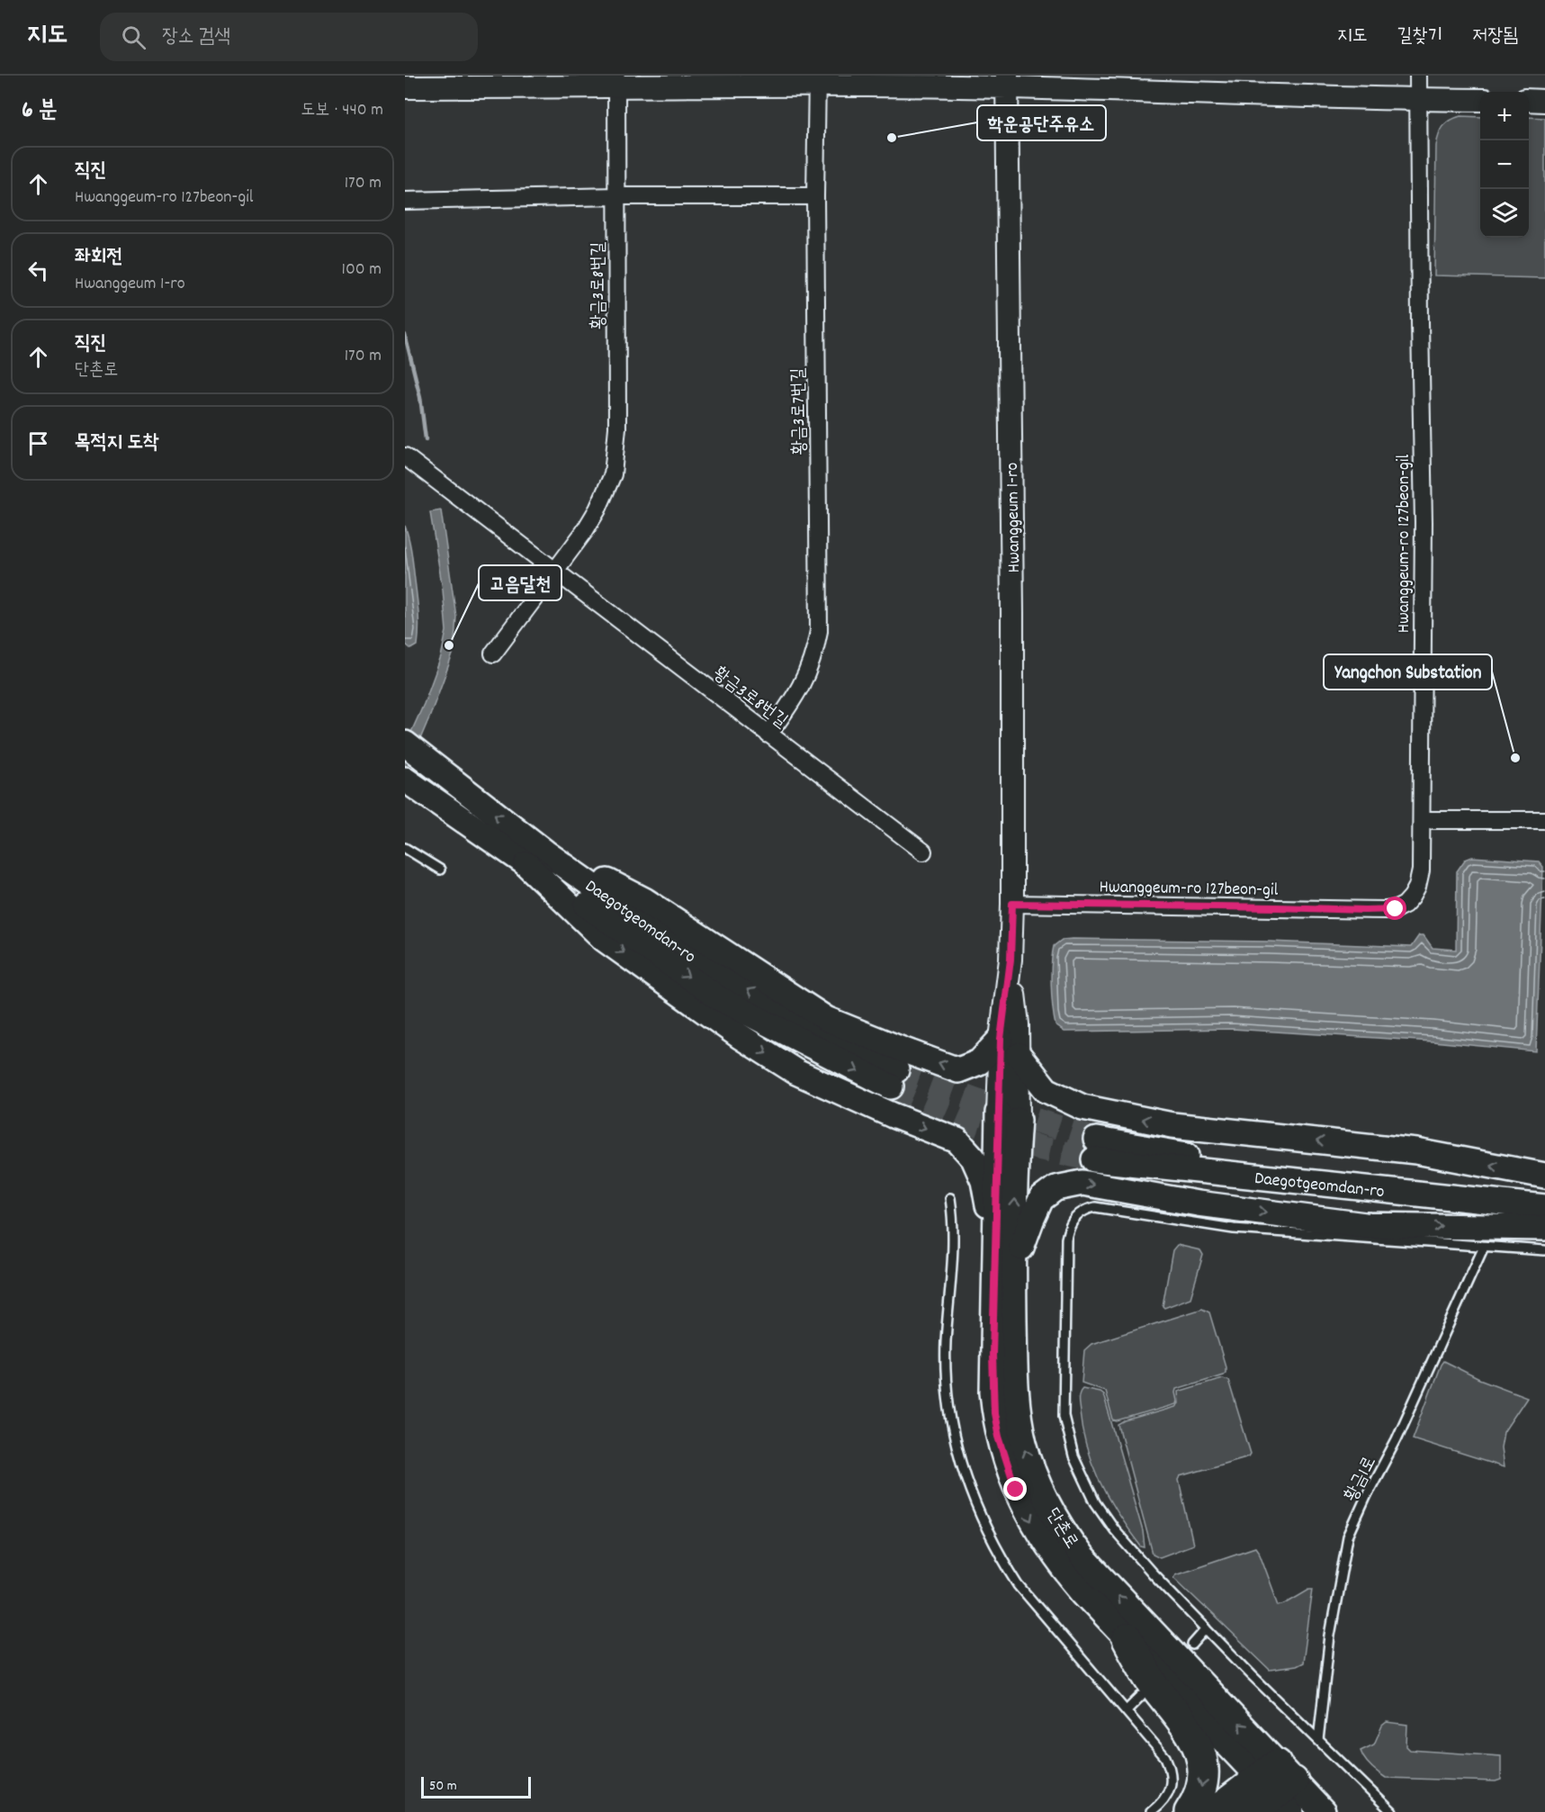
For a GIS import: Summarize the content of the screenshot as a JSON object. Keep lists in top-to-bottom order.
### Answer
{
  "streets": {
    "main road": ["Daegotgeomdan-ro", "단촌로"],
    "street": [
      "황금3로8번길",
      "황금3로7번길",
      "Hwanggeum 1-ro",
      "Hwanggeum-ro 127beon-gil"
    ],
    "lane": ["황금1로"]
  },
  "crossings": [
    ["황금3로8번길", "황금3로7번길"],
    ["Hwanggeum 1-ro", "Hwanggeum-ro 127beon-gil"],
    ["Hwanggeum 1-ro", "단촌로"]
  ],
  "places": ["학운공단주유소", "고음달천", "Yangchon Substation"],
  "scale_bar": "50 m",
  "page": {
    "header": "지도",
    "search": "장소 검색",
    "nav": ["지도", "길찾기", "저장됨"],
    "heading": ["6 분", "도보 · 440 m"],
    "map_buttons": ["+", "−"],
    "list": [
      ["직진", "Hwanggeum-ro 127beon-gil", "170 m"],
      ["좌회전", "Hwanggeum 1-ro", "100 m"],
      ["직진", "단촌로", "170 m"],
      "목적지 도착"
    ],
    "scale": "50 m"
  }
}
